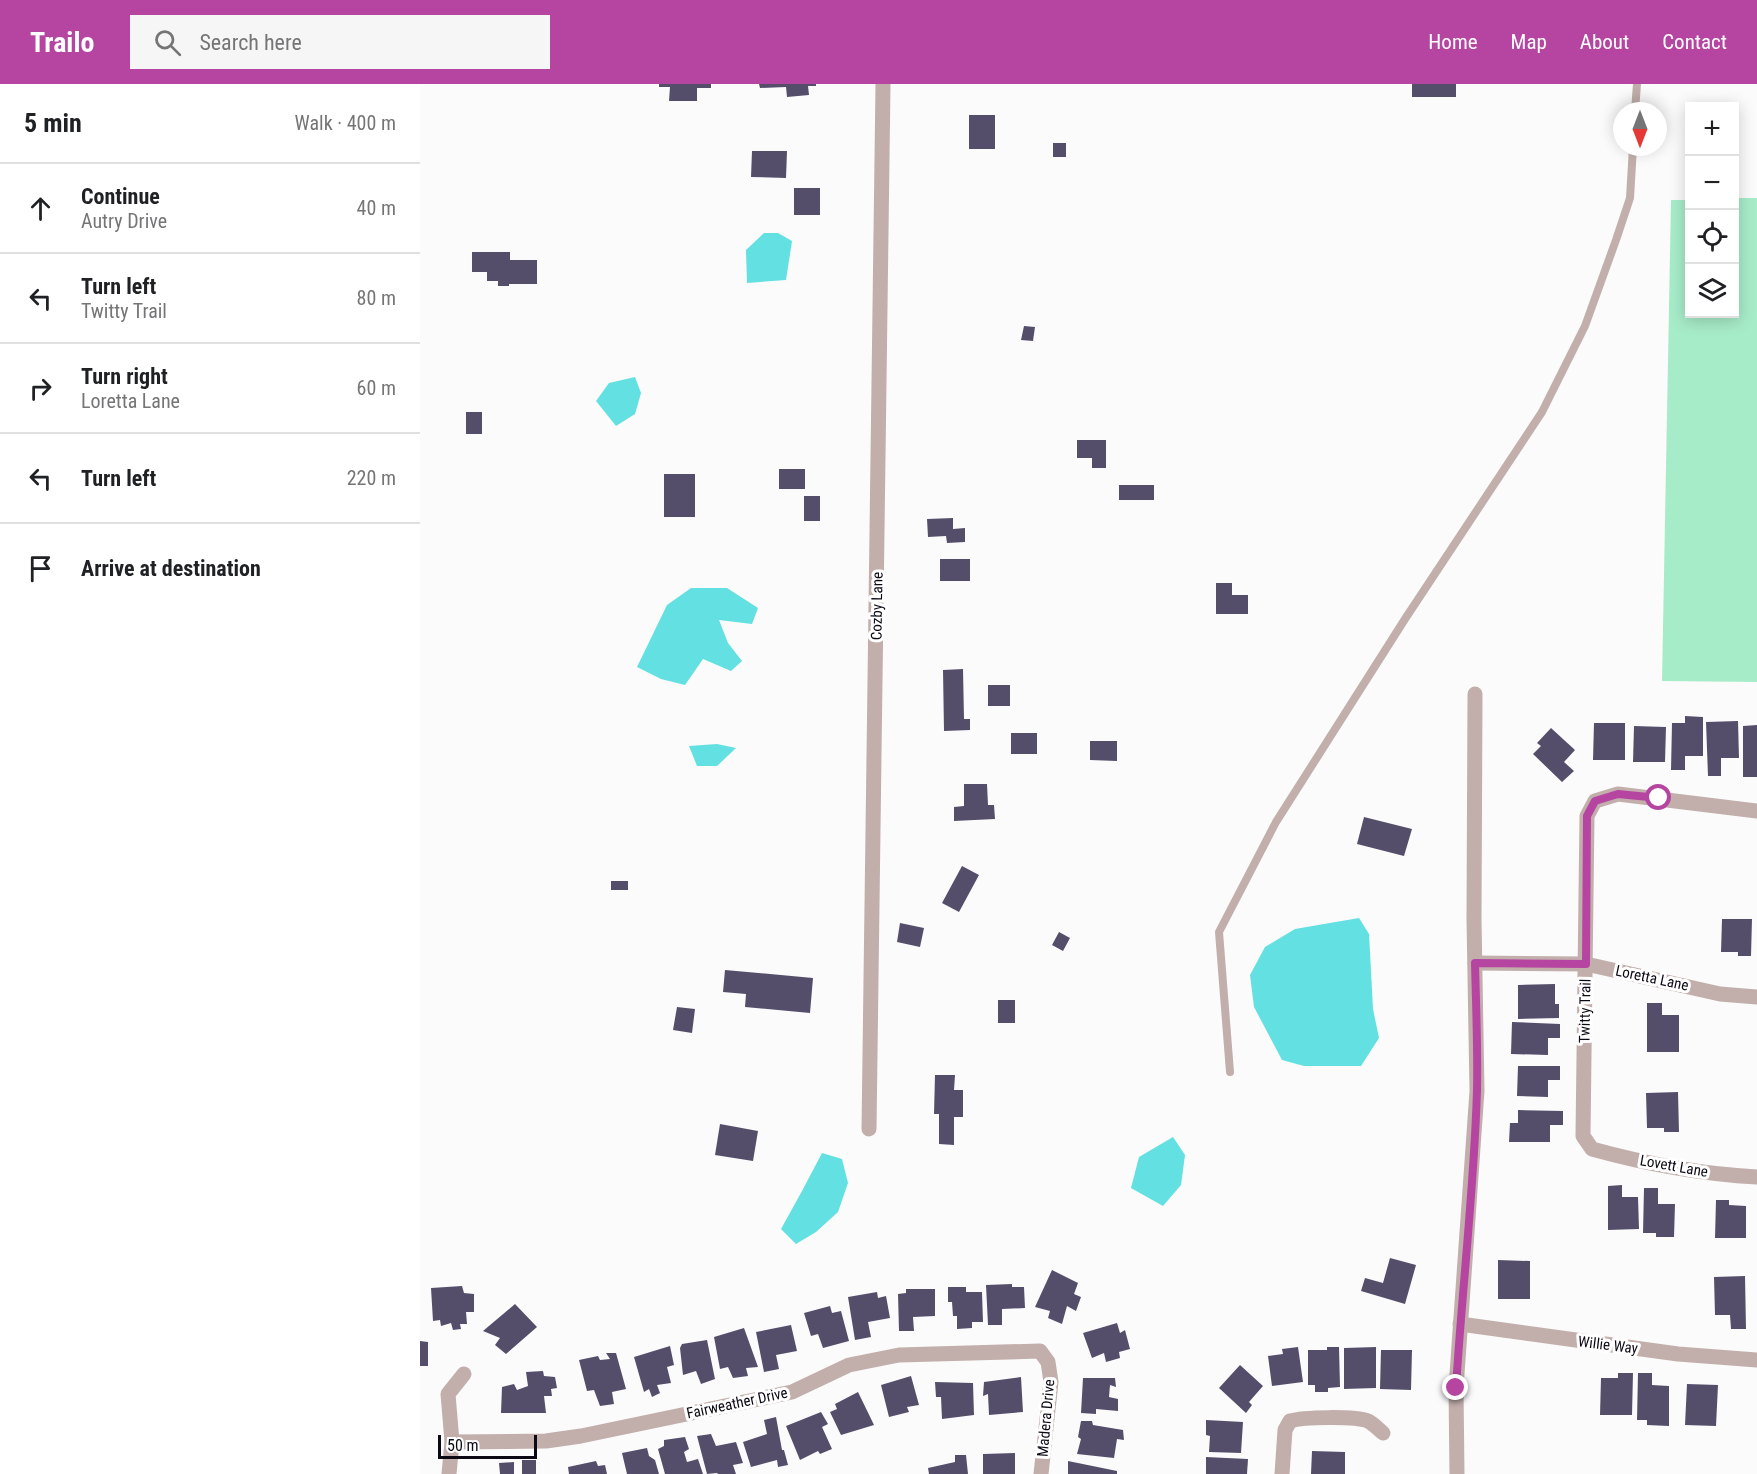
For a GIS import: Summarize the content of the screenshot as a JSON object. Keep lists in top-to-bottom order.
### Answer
{
  "streets": {
    "street": [
      "Cozby Lane",
      "Loretta Lane",
      "Twitty Trail",
      "Lovett Lane",
      "Willie Way",
      "Fairweather Drive",
      "Madera Drive"
    ]
  },
  "crossings": [
    ["Loretta Lane", "Twitty Trail"],
    ["Twitty Trail", "Lovett Lane"],
    ["Fairweather Drive", "Madera Drive"]
  ],
  "scale_bar": "50 m",
  "north": "bottom",
  "page": {
    "header": "Trailo",
    "search": "Search here",
    "nav": [
      "Home",
      "Map",
      "About",
      "Contact"
    ],
    "heading": ["5 min", "Walk · 400 m"],
    "map_buttons": ["+", "−"],
    "list": [
      ["Continue", "Autry Drive", "40 m"],
      ["Turn left", "Twitty Trail", "80 m"],
      ["Turn right", "Loretta Lane", "60 m"],
      ["Turn left", "220 m"],
      "Arrive at destination"
    ],
    "scale": "50 m"
  }
}
